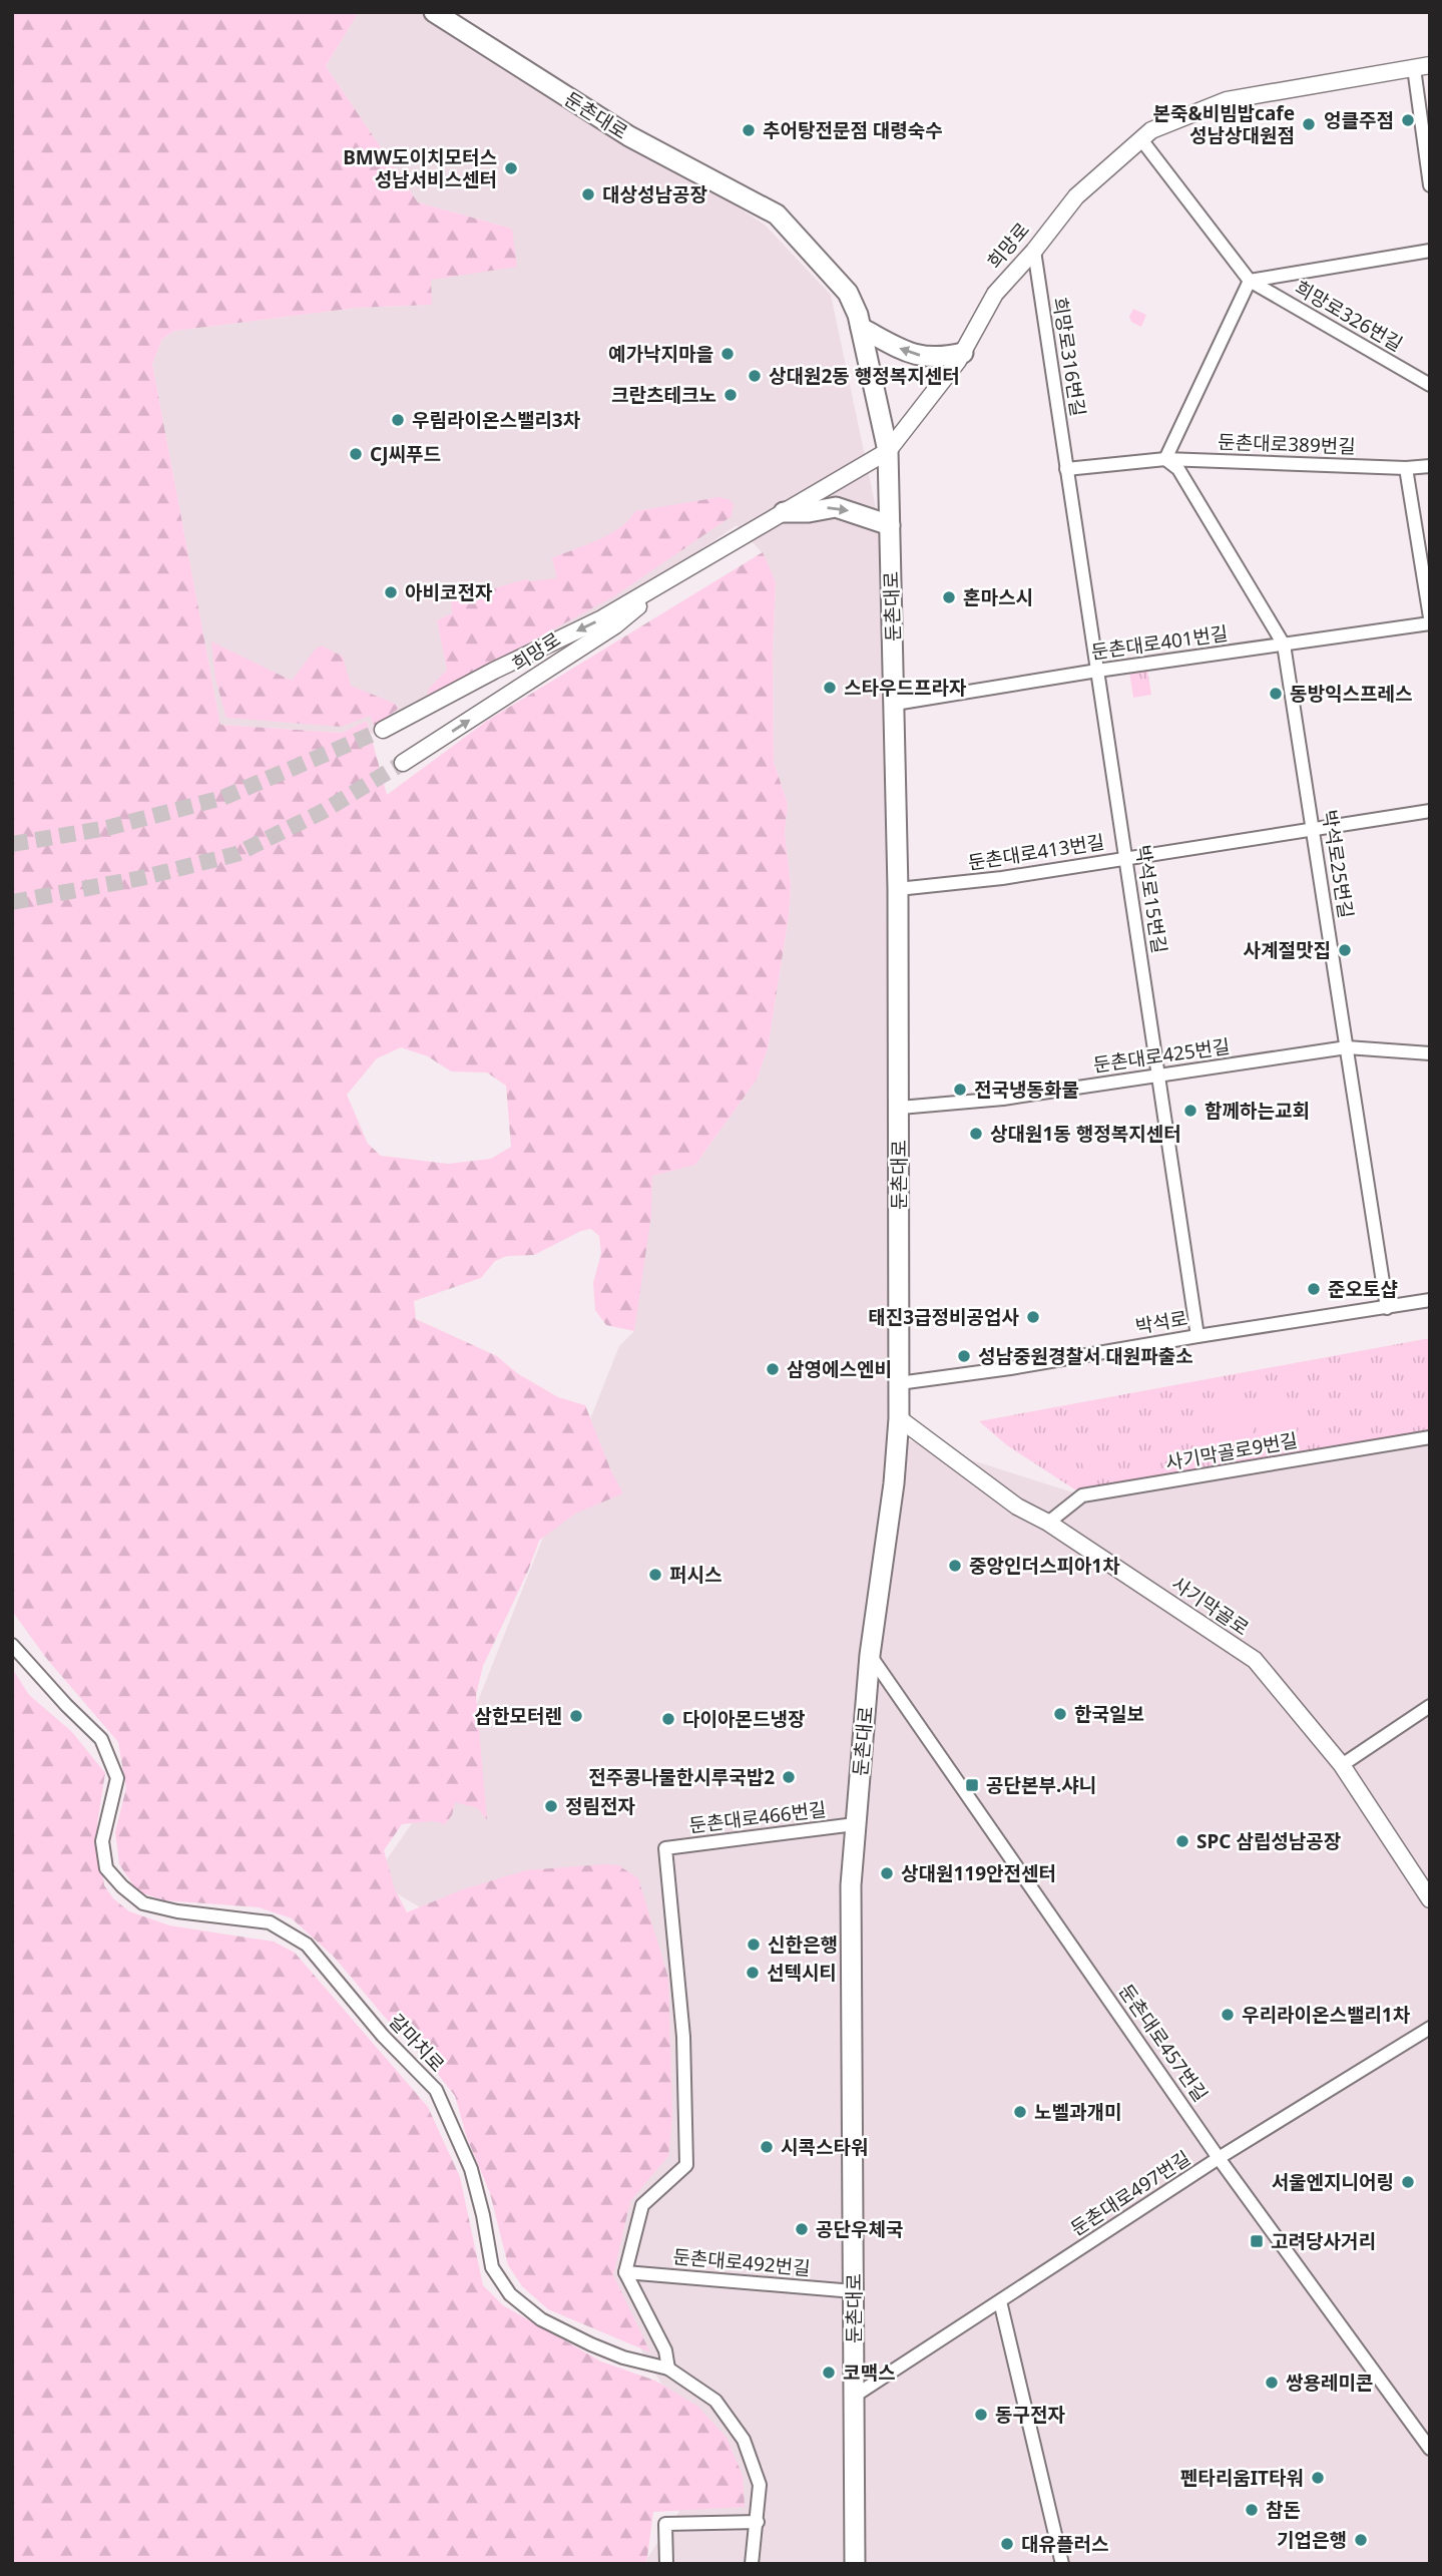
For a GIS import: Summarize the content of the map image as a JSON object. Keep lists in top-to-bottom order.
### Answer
{
  "streets": {
    "main road": ["둔촌대로", "희망로", "사기막골로"],
    "street": [
      "희망로326번길",
      "희망로316번길",
      "둔촌대로389번길",
      "둔촌대로401번길",
      "둔촌대로413번길",
      "박석로25번길",
      "박석로15번길",
      "둔촌대로425번길",
      "박석로",
      "사기막골로9번길",
      "둔촌대로466번길",
      "갈마치로",
      "둔촌대로457번길",
      "둔촌대로497번길",
      "둔촌대로492번길"
    ]
  },
  "crossings": [
    ["둔촌대로", "희망로"],
    ["둔촌대로", "둔촌대로401번길"],
    ["둔촌대로", "둔촌대로413번길"],
    ["둔촌대로", "둔촌대로425번길"],
    ["둔촌대로", "박석로"],
    ["둔촌대로", "사기막골로"],
    ["둔촌대로", "둔촌대로466번길"],
    ["둔촌대로", "둔촌대로457번길"],
    ["둔촌대로", "둔촌대로497번길"],
    ["둔촌대로", "둔촌대로492번길"],
    ["희망로", "희망로326번길"],
    ["희망로", "희망로316번길"],
    ["희망로316번길", "둔촌대로389번길"],
    ["희망로316번길", "박석로15번길"],
    ["둔촌대로389번길", "박석로25번길"],
    ["둔촌대로389번길", "박석로15번길"],
    ["둔촌대로401번길", "박석로25번길"],
    ["둔촌대로401번길", "박석로15번길"],
    ["둔촌대로413번길", "박석로25번길"],
    ["둔촌대로413번길", "박석로15번길"],
    ["박석로25번길", "둔촌대로425번길"],
    ["박석로25번길", "박석로"],
    ["박석로15번길", "둔촌대로425번길"],
    ["박석로15번길", "박석로"],
    ["사기막골로9번길", "사기막골로"],
    ["둔촌대로466번길", "둔촌대로492번길"],
    ["둔촌대로457번길", "둔촌대로497번길"]
  ],
  "places": {
    "other": [
      "엉클주점",
      "본죽&비빔밥cafe 성남상대원점",
      "추어탕전문점 대령숙수",
      "BMW도이치모터스 성남서비스센터",
      "대상성남공장",
      "예가낙지마을",
      "상대원2동 행정복지센터",
      "크란츠테크노",
      "우림라이온스밸리3차",
      "CJ씨푸드",
      "아비코전자",
      "혼마스시",
      "스타우드프라자",
      "동방익스프레스",
      "사계절맛집",
      "전국냉동화물",
      "함께하는교회",
      "상대원1동 행정복지센터",
      "준오토샵",
      "태진3급정비공업사",
      "성남중원경찰서 대원파출소",
      "삼영에스엔비",
      "중앙인더스피아1차",
      "퍼시스",
      "한국일보",
      "삼한모터렌",
      "다이아몬드냉장",
      "전주콩나물한시루국밥2",
      "정림전자",
      "SPC 삼립성남공장",
      "상대원119안전센터",
      "신한은행",
      "선텍시티",
      "우리라이온스밸리1차",
      "노벨과개미",
      "시콕스타워",
      "서울엔지니어링",
      "공단우체국",
      "코맥스",
      "쌍용레미콘",
      "동구전자",
      "펜타리움IT타워",
      "참돈",
      "기업은행",
      "대유플러스"
    ],
    "transit": ["공단본부.샤니", "고려당사거리"]
  }
}
